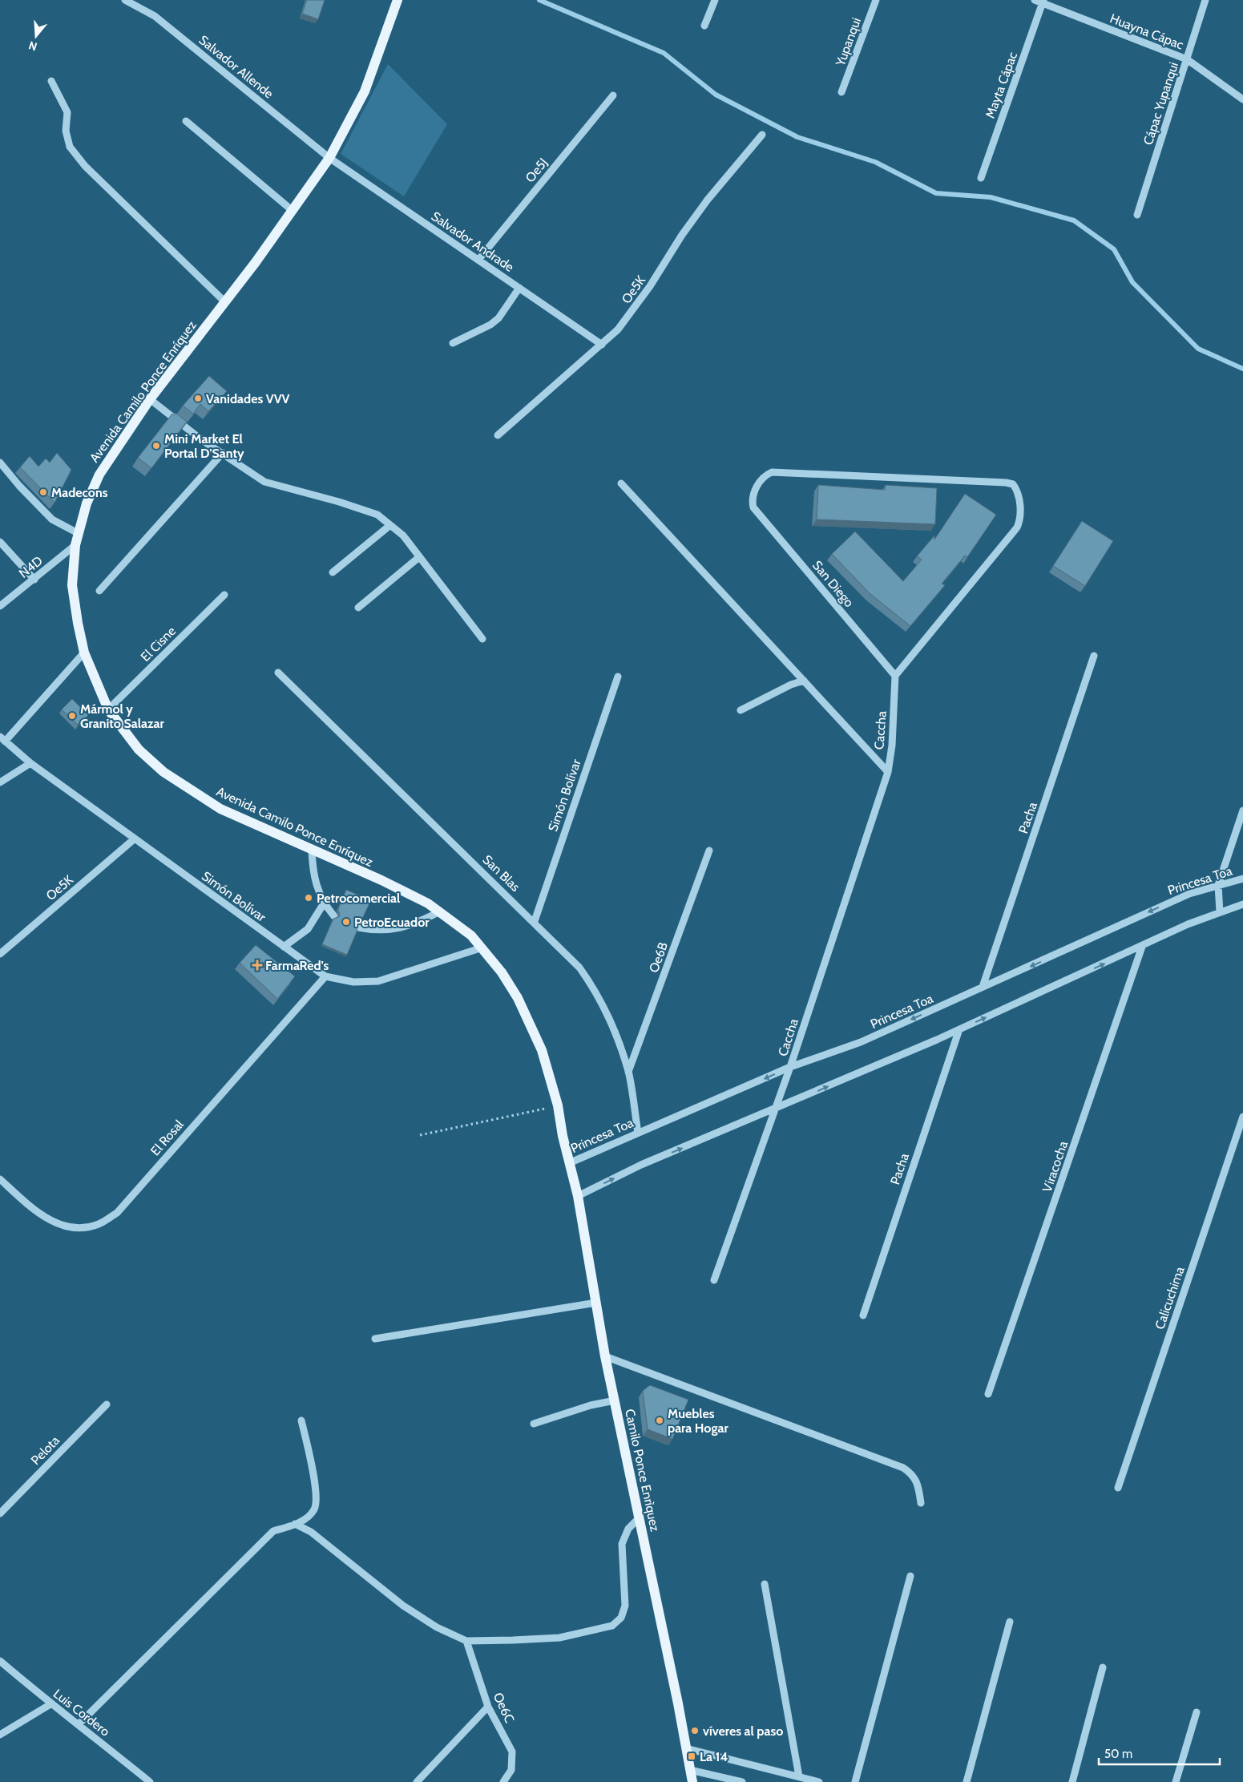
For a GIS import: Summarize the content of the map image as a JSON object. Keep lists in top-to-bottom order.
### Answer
{
  "streets": {
    "main road": ["Avenida Camilo Ponce Enríquez", "Camilo Ponce Enrìquez"],
    "street": [
      "Huayna Cápac",
      "Yupanqui",
      "Salvador Allende",
      "Mayta Cápac",
      "Cápac Yupanqui",
      "Oe5J",
      "Salvador Andrade",
      "Oe5K",
      "N4D",
      "San Diego",
      "El Cisne",
      "Caccha",
      "Simón Bolívar",
      "Pacha",
      "San Blas",
      "Princesa Toa",
      "Oe6B",
      "El Rosal",
      "Viracocha",
      "Calicuchima",
      "Pelota",
      "Oe6C",
      "Luis Cordero"
    ]
  },
  "crossings": [
    ["Huayna Cápac", "Mayta Cápac"],
    ["Huayna Cápac", "Cápac Yupanqui"],
    ["Salvador Allende", "Salvador Andrade"],
    ["Salvador Allende", "Avenida Camilo Ponce Enríquez"],
    ["Oe5J", "Salvador Andrade"],
    ["Salvador Andrade", "Oe5K"],
    ["Salvador Andrade", "Avenida Camilo Ponce Enríquez"],
    ["Oe5K", "Simón Bolívar"],
    ["Avenida Camilo Ponce Enríquez", "N4D"],
    ["Avenida Camilo Ponce Enríquez", "El Cisne"],
    ["Avenida Camilo Ponce Enríquez", "Simón Bolívar"],
    ["Avenida Camilo Ponce Enríquez", "Princesa Toa"],
    ["Avenida Camilo Ponce Enríquez", "Camilo Ponce Enrìquez"],
    ["San Diego", "Caccha"],
    ["Caccha", "Princesa Toa"],
    ["Simón Bolívar", "San Blas"],
    ["Simón Bolívar", "El Rosal"],
    ["Pacha", "Princesa Toa"],
    ["San Blas", "Princesa Toa"],
    ["San Blas", "Oe6B"],
    ["Princesa Toa", "Camilo Ponce Enrìquez"]
  ],
  "places": {
    "other": [
      "Vanidades VVV",
      "Mini Market El Portal D'Santy",
      "Madecons",
      "Mármol y Granito Salazar",
      "Petrocomercial",
      "PetroEcuador",
      "Muebles para Hogar",
      "víveres al paso"
    ],
    "health": ["FarmaRed's"],
    "transit": ["La 14"]
  },
  "scale_bar": "50 m",
  "north": "bottom"
}
